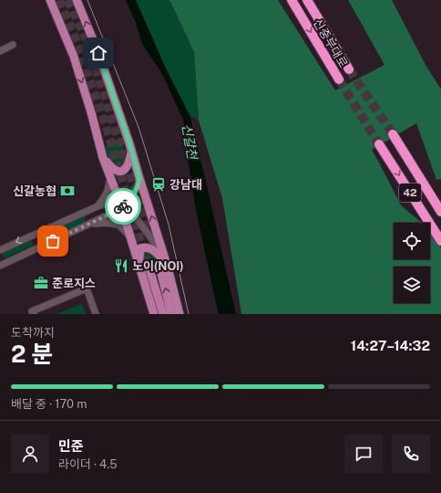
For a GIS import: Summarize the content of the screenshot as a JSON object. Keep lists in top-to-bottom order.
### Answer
{
  "streets": {
    "highway": ["신중부대로", "42"]
  },
  "water": ["신갈천"],
  "places": {
    "station": ["강남대"],
    "bank": ["신갈농협"],
    "restaurant": ["노이(NOI)"],
    "office": ["준로지스"]
  },
  "page": {
    "heading": ["2 분", "도착까지", "14:27–14:32"],
    "panel": ["민준", "라이더 · 4.5"],
    "bar": "배달 중 · 170 m"
  }
}
